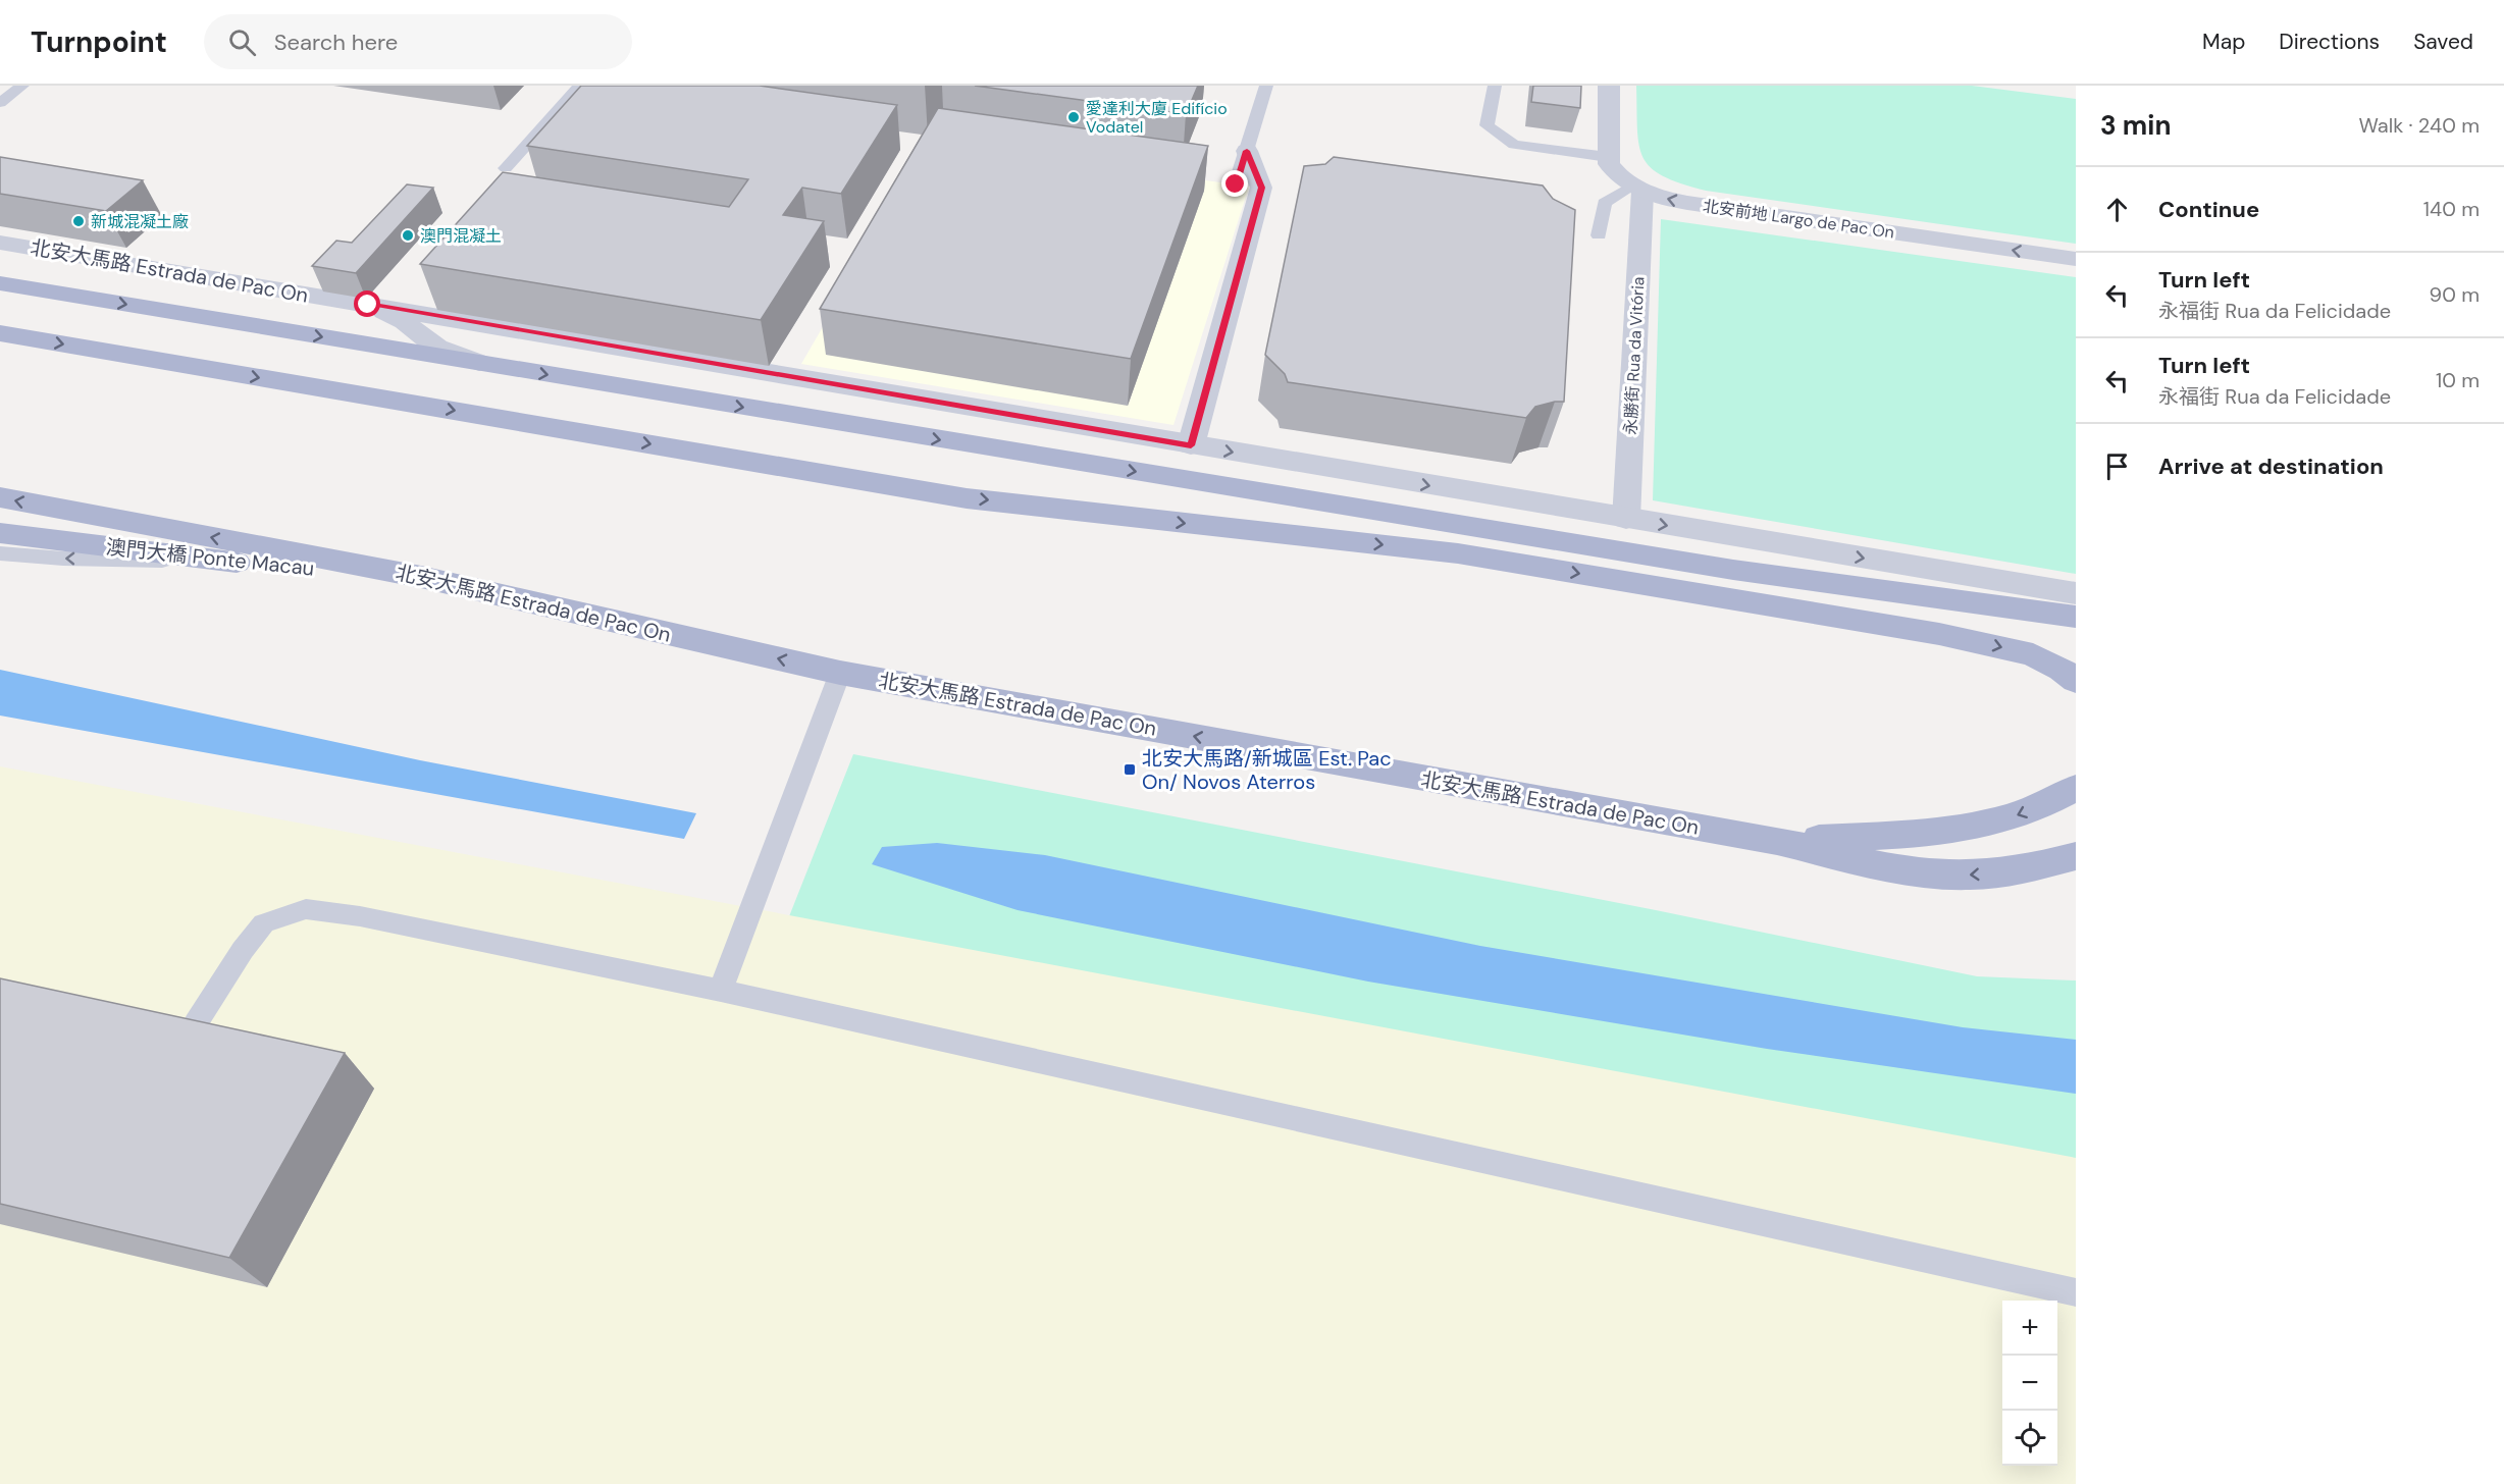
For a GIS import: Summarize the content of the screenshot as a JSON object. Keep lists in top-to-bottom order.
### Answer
{
  "streets": {
    "main road": ["北安大馬路 Estrada de Pac On", "澳門大橋 Ponte Macau"],
    "street": ["北安前地 Largo de Pac On", "永勝街 Rua da Vitória"]
  },
  "crossings": [
    ["北安前地 Largo de Pac On", "永勝街 Rua da Vitória"],
    ["北安大馬路 Estrada de Pac On", "永勝街 Rua da Vitória"],
    ["北安大馬路 Estrada de Pac On", "澳門大橋 Ponte Macau"]
  ],
  "one_way": ["北安前地 Largo de Pac On"],
  "places": {
    "other": ["愛達利大廈 Edifício Vodatel", "新城混凝土廠", "澳門混凝土"],
    "transit": ["北安大馬路/新城區 Est. Pac On/ Novos Aterros"]
  },
  "page": {
    "header": "Turnpoint",
    "search": "Search here",
    "nav": ["Map", "Directions", "Saved"],
    "heading": ["3 min", "Walk · 240 m"],
    "list": [
      ["Continue", "140 m"],
      ["Turn left", "永福街 Rua da Felicidade", "90 m"],
      ["Turn left", "永福街 Rua da Felicidade", "10 m"],
      "Arrive at destination"
    ],
    "map_buttons": ["+", "−"]
  }
}
